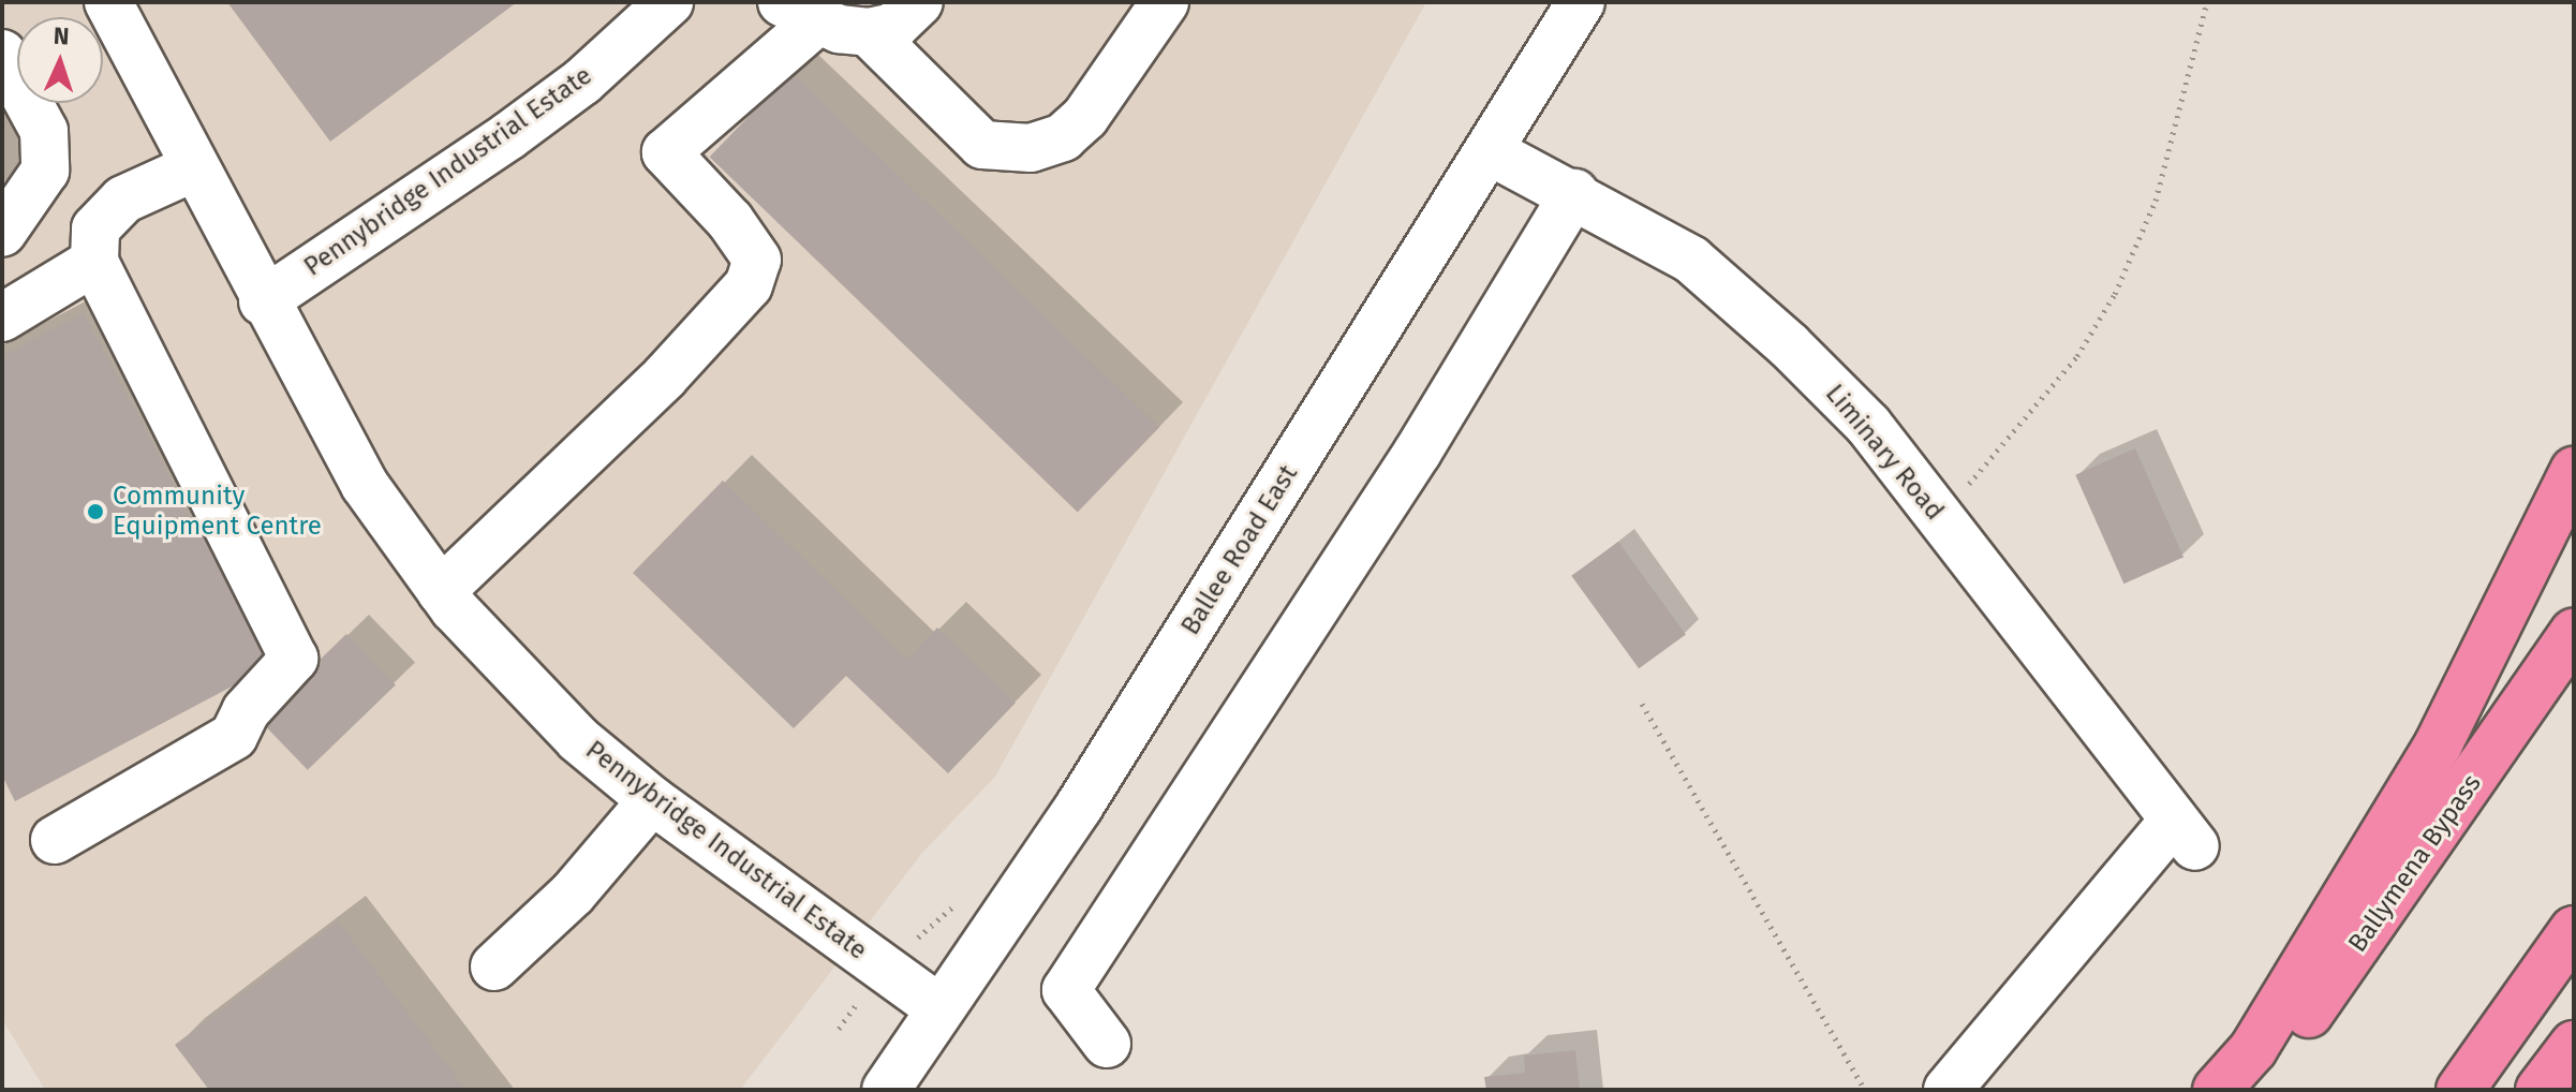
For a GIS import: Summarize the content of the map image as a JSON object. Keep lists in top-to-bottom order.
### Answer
{
  "streets": {
    "highway": ["Ballymena Bypass"],
    "street": ["Pennybridge Industrial Estate", "Liminary Road", "Ballee Road East"]
  },
  "crossings": [
    ["Pennybridge Industrial Estate", "Ballee Road East"],
    ["Liminary Road", "Ballee Road East"]
  ],
  "places": ["Community Equipment Centre"],
  "north": "top"
}
